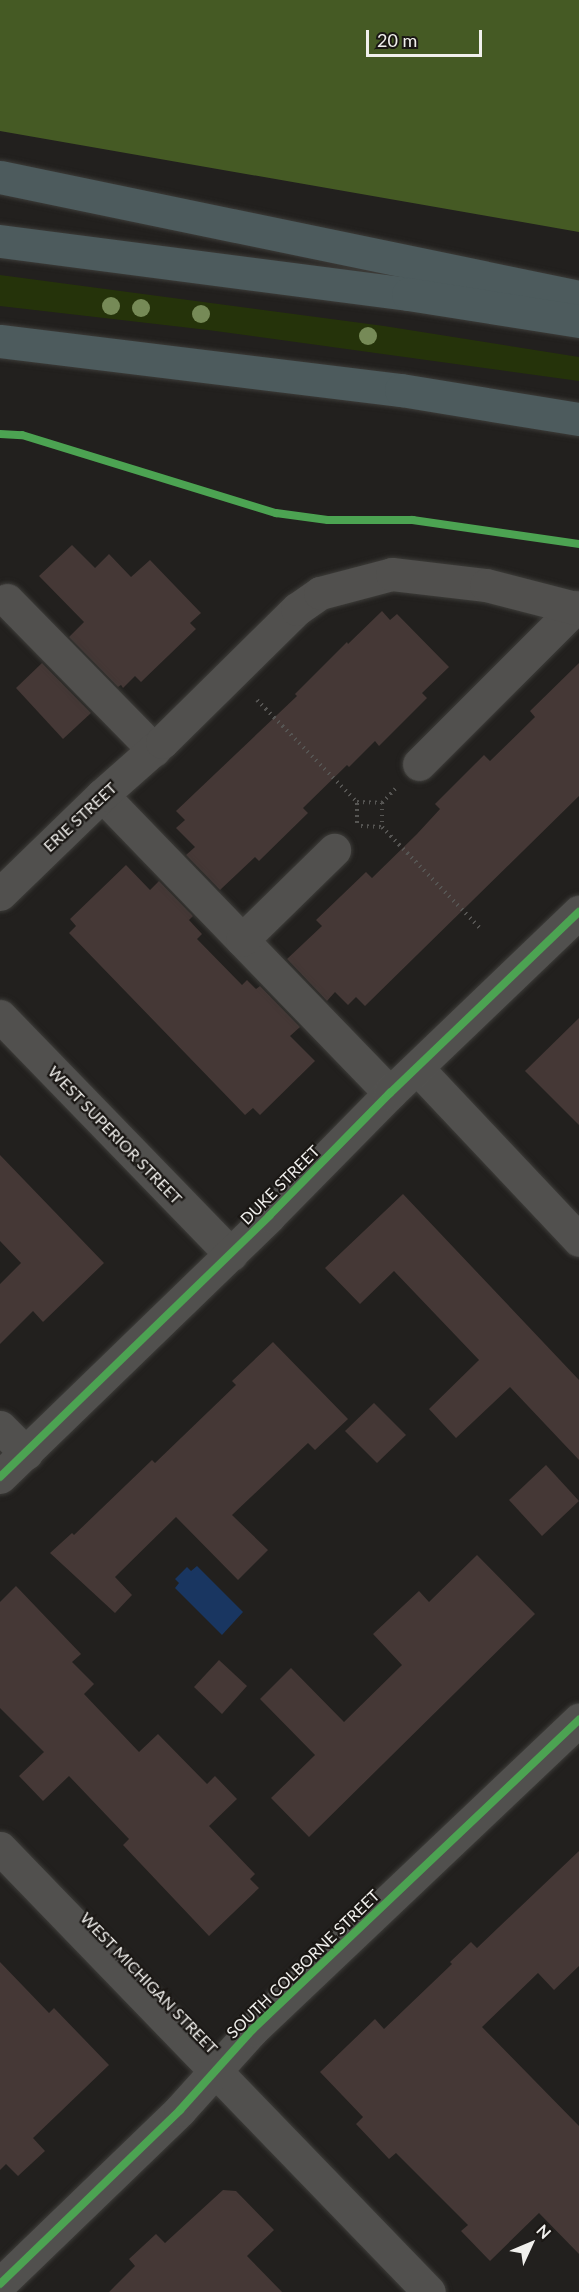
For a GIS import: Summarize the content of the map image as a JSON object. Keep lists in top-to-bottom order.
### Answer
{
  "streets": {
    "street": [
      "ERIE STREET",
      "WEST SUPERIOR STREET",
      "DUKE STREET",
      "SOUTH COLBORNE STREET",
      "WEST MICHIGAN STREET"
    ]
  },
  "crossings": [
    ["WEST SUPERIOR STREET", "DUKE STREET"],
    ["SOUTH COLBORNE STREET", "WEST MICHIGAN STREET"]
  ],
  "scale_bar": "20 m",
  "north": "top right"
}
